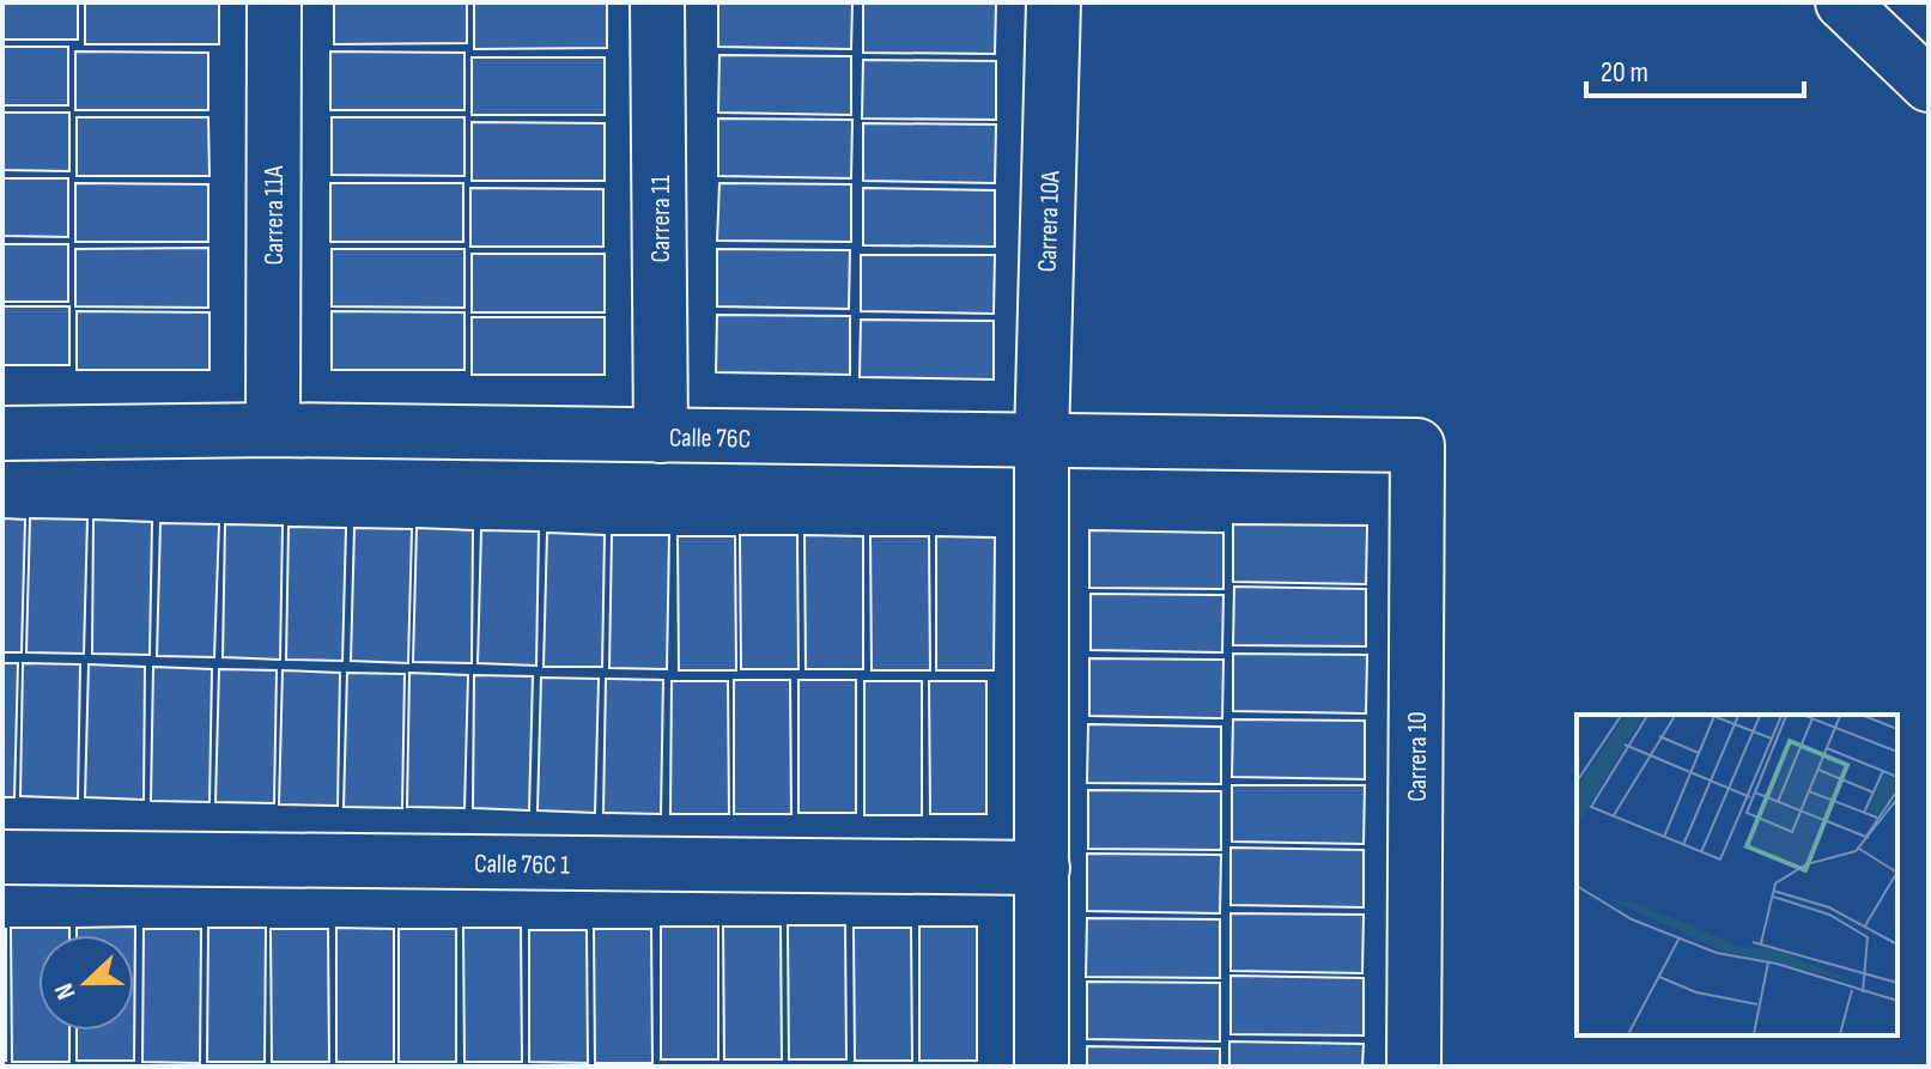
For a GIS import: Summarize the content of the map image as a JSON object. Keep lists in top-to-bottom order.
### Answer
{
  "streets": {
    "street": [
      "Carrera 11A",
      "Carrera 11",
      "Carrera 10A",
      "Calle 76C",
      "Carrera 10",
      "Calle 76C 1"
    ]
  },
  "crossings": [
    ["Carrera 11A", "Calle 76C"],
    ["Carrera 11", "Calle 76C"],
    ["Carrera 10A", "Calle 76C"],
    ["Carrera 10A", "Calle 76C 1"],
    ["Calle 76C", "Carrera 10"]
  ],
  "scale_bar": "20 m",
  "north": "left"
}
